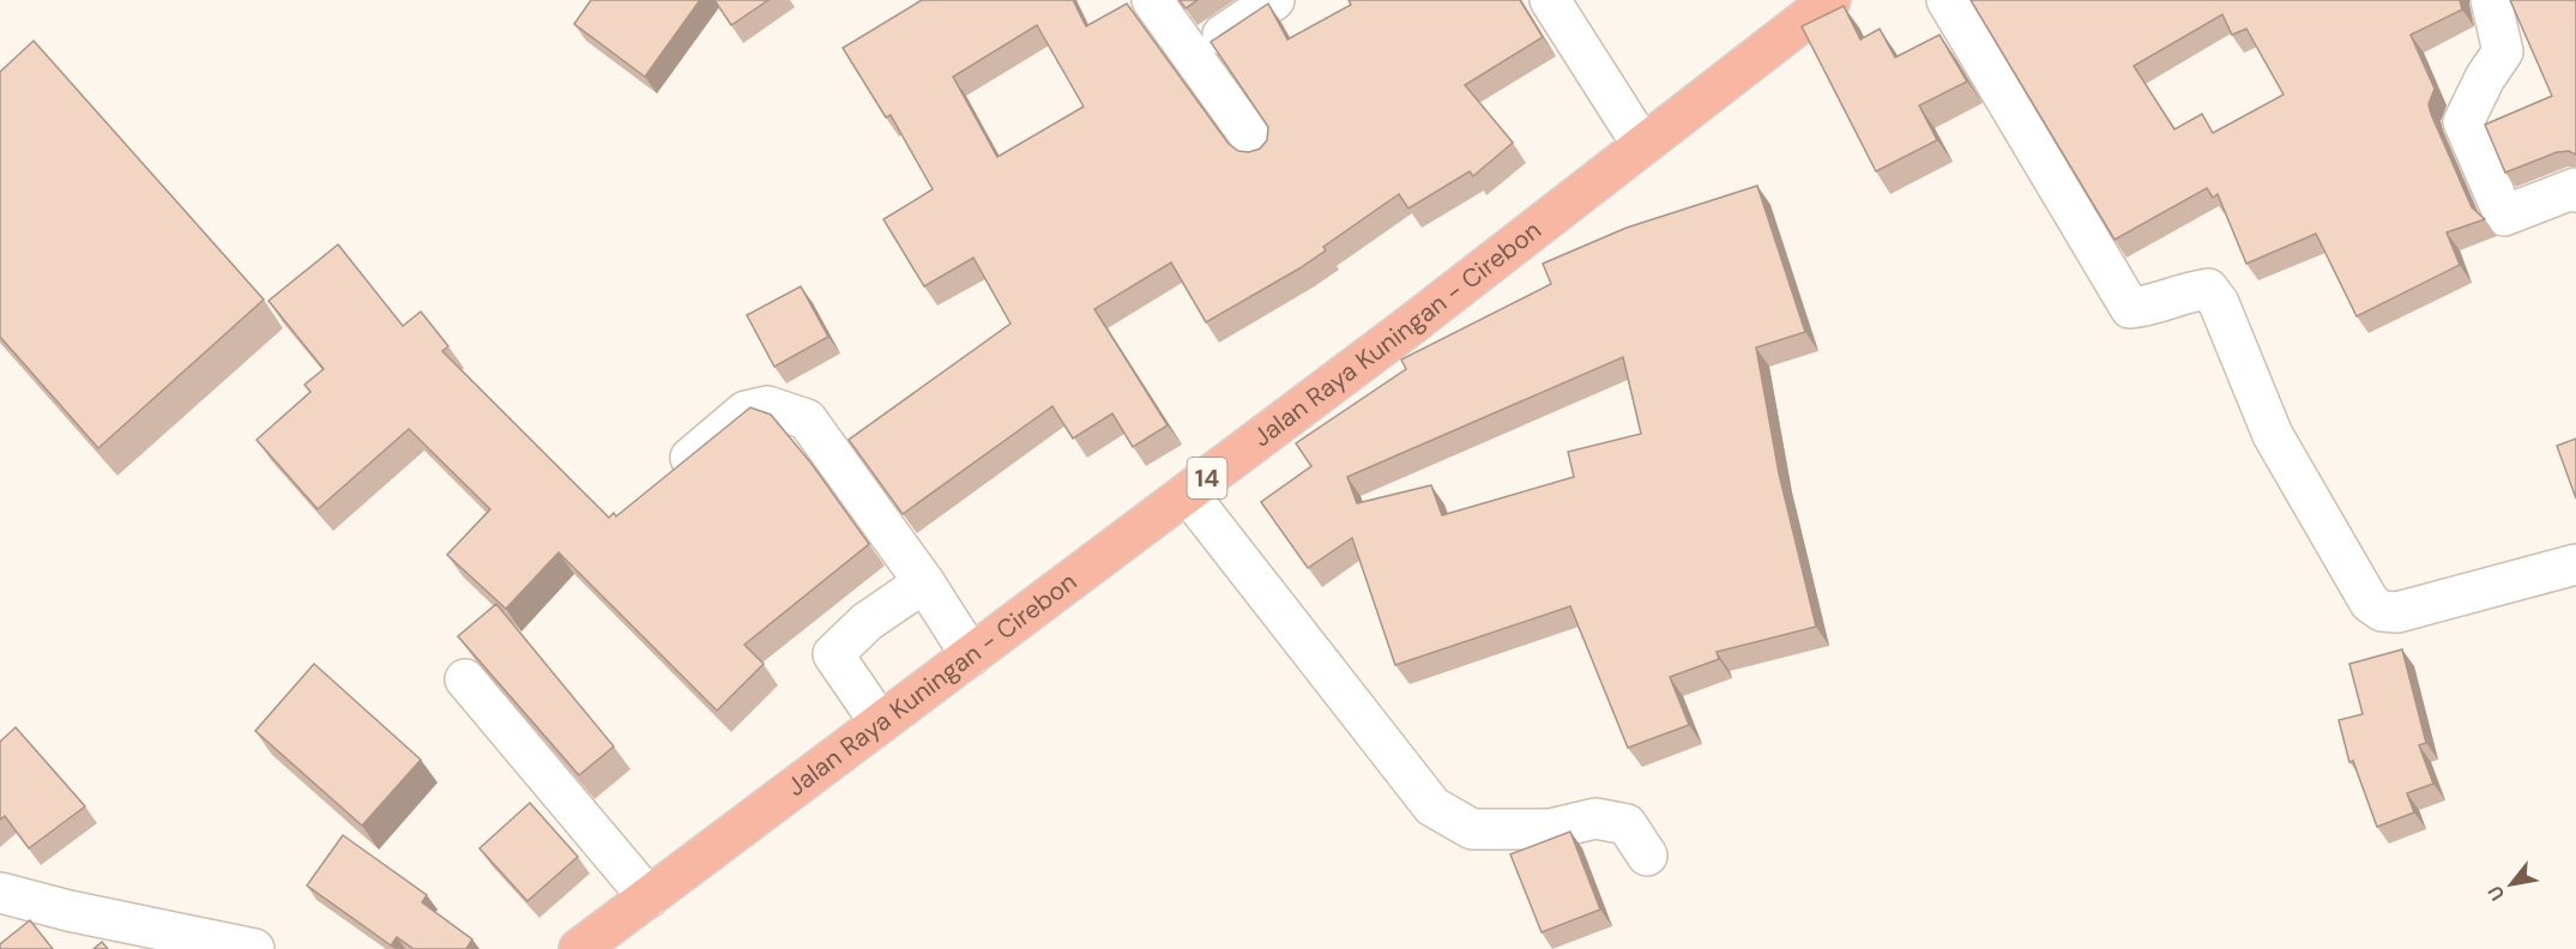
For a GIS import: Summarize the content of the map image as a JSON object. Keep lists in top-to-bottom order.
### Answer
{
  "streets": {
    "highway": ["Jalan Raya Kuningan - Cirebon", "14"]
  },
  "north": "bottom left"
}
